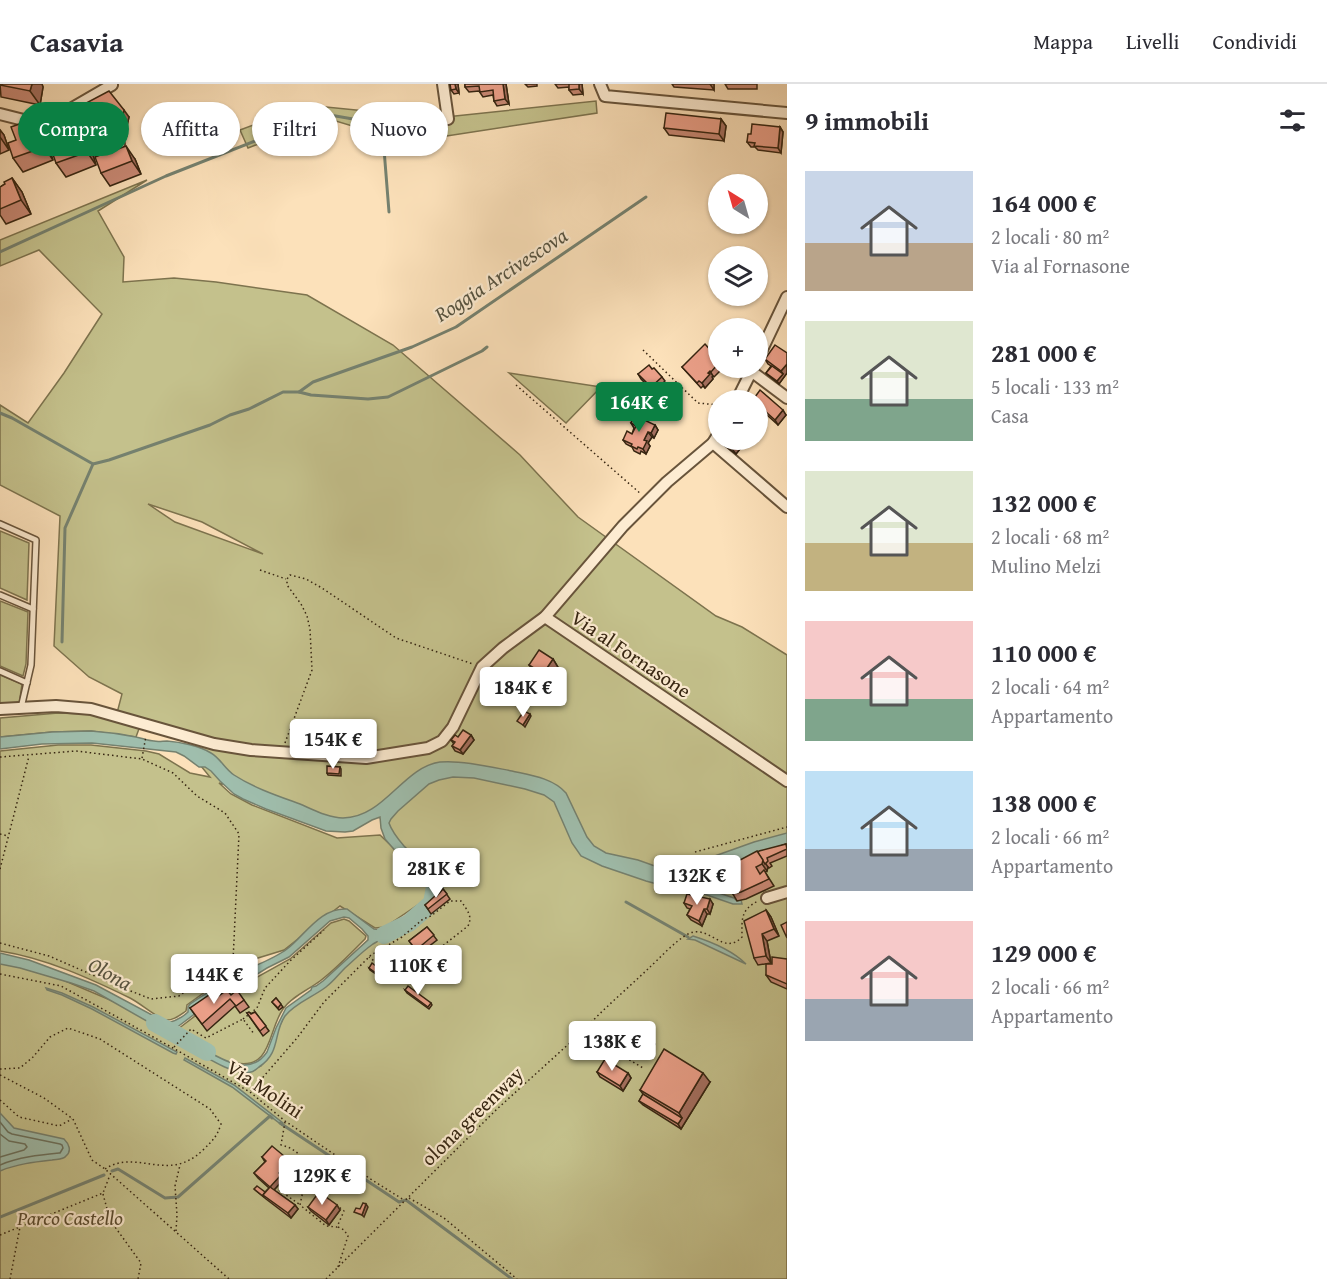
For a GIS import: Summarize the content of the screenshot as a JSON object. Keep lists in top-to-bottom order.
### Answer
{
  "streets": {
    "street": ["Via al Fornasone"],
    "path": ["Via Molini", "olona greenway"]
  },
  "crossings": [
    ["Via Molini", "olona greenway"]
  ],
  "water": ["Roggia Arcivescova", "Olona"],
  "parks": ["Parco Castello"],
  "north": "top left",
  "page": {
    "header": "Casavia",
    "nav": ["Mappa", "Livelli", "Condividi"],
    "heading": "9 immobili",
    "chip": [
      "Compra",
      "Affitta",
      "Filtri",
      "Nuovo"
    ],
    "list": [
      {
        "name": "164 000 €",
        "note": "2 locali · 80 m² · Via al Fornasone"
      },
      {
        "name": "281 000 €",
        "note": "5 locali · 133 m² · Casa"
      },
      {
        "name": "132 000 €",
        "note": "2 locali · 68 m² · Mulino Melzi"
      },
      {
        "name": "110 000 €",
        "note": "2 locali · 64 m² · Appartamento"
      },
      {
        "name": "138 000 €",
        "note": "2 locali · 66 m² · Appartamento"
      },
      {
        "name": "129 000 €",
        "note": "2 locali · 66 m² · Appartamento"
      }
    ],
    "map_buttons": ["+", "−"],
    "price": [
      "164K €",
      "184K €",
      "154K €",
      "281K €",
      "132K €",
      "110K €",
      "144K €",
      "138K €",
      "129K €"
    ]
  }
}
